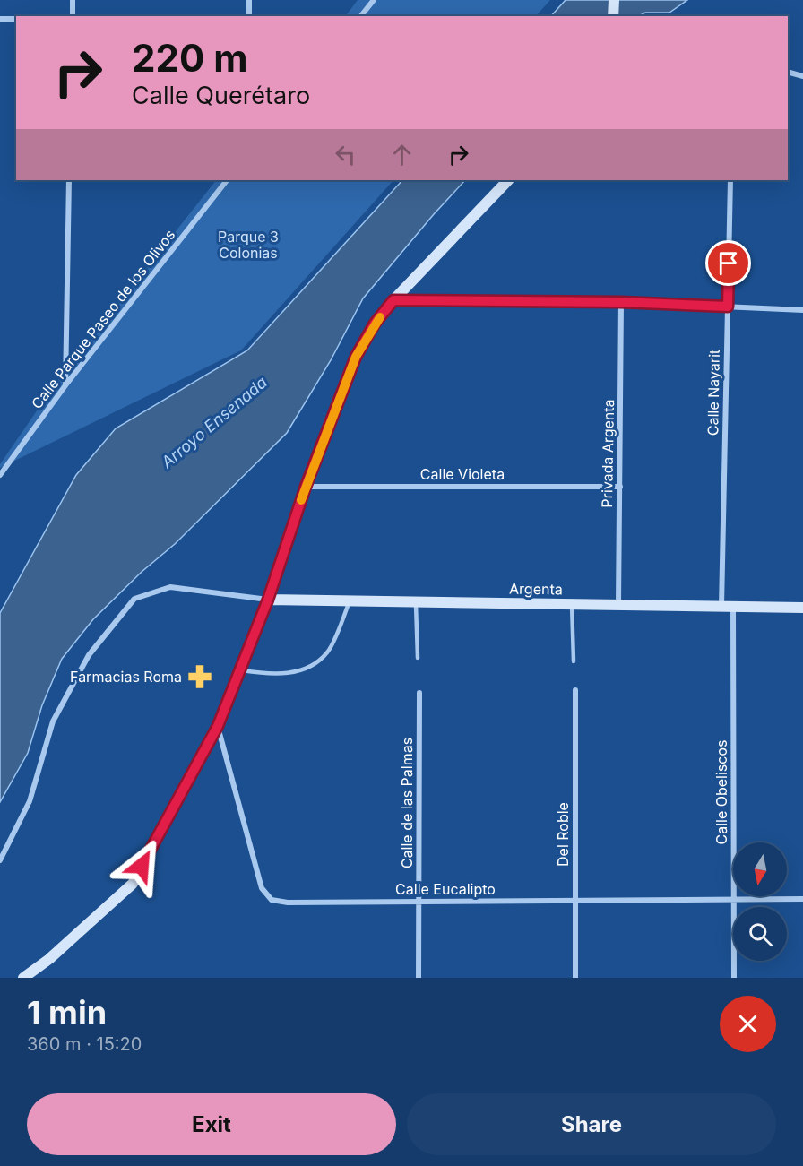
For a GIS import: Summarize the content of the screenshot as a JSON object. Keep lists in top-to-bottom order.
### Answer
{
  "streets": {
    "street": [
      "Calle Parque Paseo de los Olivos",
      "Calle Nayarit",
      "Privada Argenta",
      "Calle Violeta",
      "Argenta",
      "Calle Obeliscos",
      "Calle de las Palmas",
      "Del Roble",
      "Calle Eucalipto"
    ]
  },
  "crossings": [
    ["Calle Nayarit", "Argenta"],
    ["Calle Nayarit", "Calle Obeliscos"],
    ["Privada Argenta", "Calle Violeta"],
    ["Privada Argenta", "Argenta"],
    ["Argenta", "Calle Obeliscos"],
    ["Calle Obeliscos", "Calle Eucalipto"],
    ["Calle de las Palmas", "Calle Eucalipto"],
    ["Del Roble", "Calle Eucalipto"]
  ],
  "water": ["Arroyo Ensenada"],
  "parks": ["Parque 3 Colonias"],
  "places": {
    "pharmacy": ["Farmacias Roma"]
  },
  "north": "bottom",
  "page": {
    "turn": ["220 m", "Calle Querétaro"],
    "heading": ["1 min", "360 m · 15:20"],
    "buttons": ["Exit", "Share"]
  }
}
